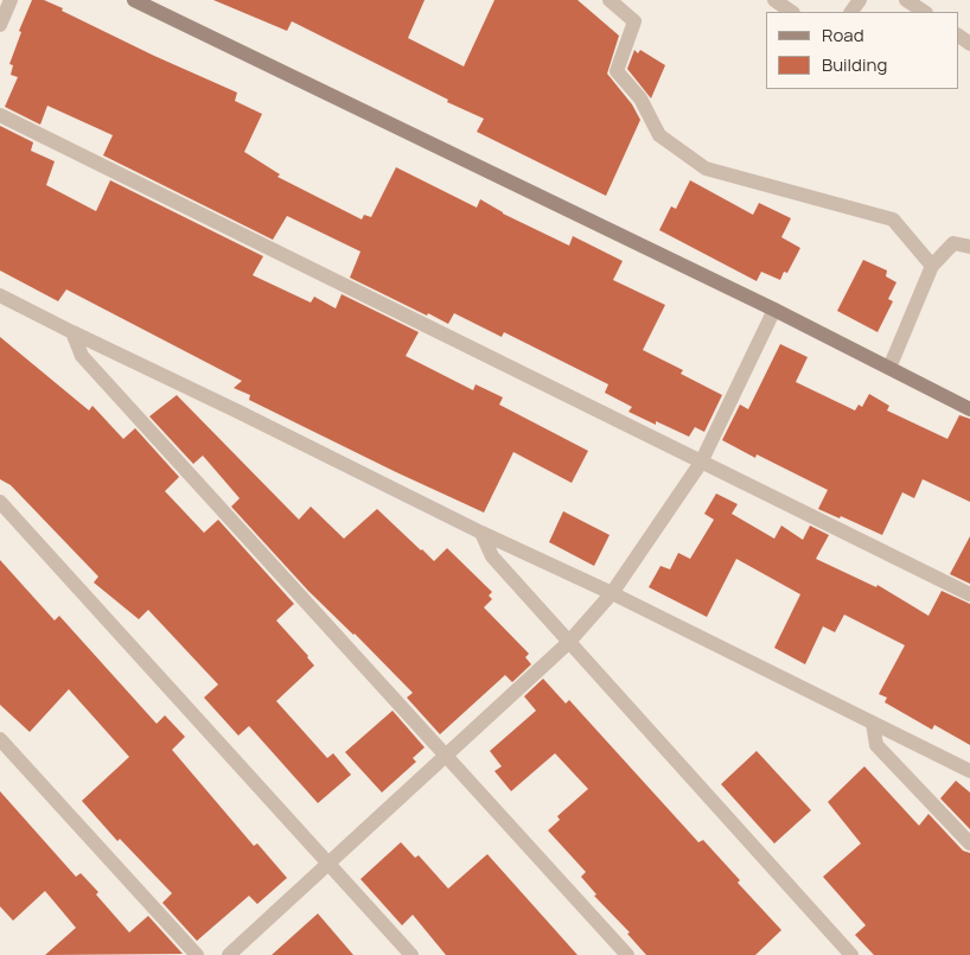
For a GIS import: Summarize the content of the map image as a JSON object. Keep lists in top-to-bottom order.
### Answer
{
  "legend": ["Road", "Building"]
}
